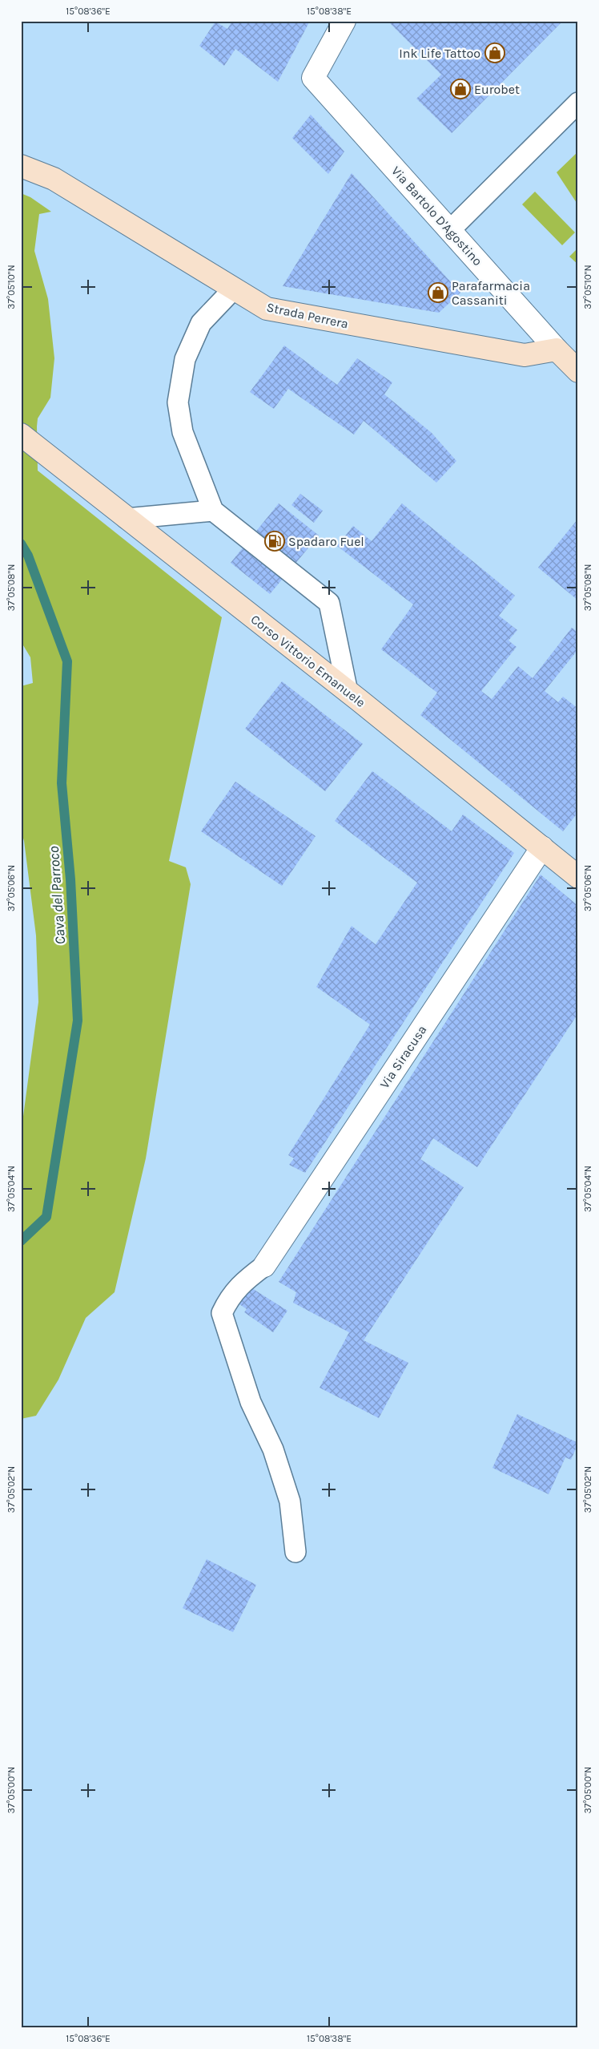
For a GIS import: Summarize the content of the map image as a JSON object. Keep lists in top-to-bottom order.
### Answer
{
  "streets": {
    "main road": ["Via Bartolo D'Agostino", "Strada Perrera", "Corso Vittorio Emanuele"],
    "street": ["Via Siracusa"]
  },
  "crossings": [
    ["Via Bartolo D'Agostino", "Strada Perrera"],
    ["Corso Vittorio Emanuele", "Via Siracusa"]
  ],
  "water": ["Cava del Parroco"],
  "places": {
    "shop": ["Ink Life Tattoo", "Eurobet", "Parafarmacia Cassaniti"],
    "fuel station": ["Spadaro Fuel"]
  },
  "coordinates": [
    "15°08'36\"E",
    "15°08'38\"E",
    "37°05'10\"N",
    "37°05'08\"N",
    "37°05'06\"N",
    "37°05'04\"N",
    "37°05'02\"N",
    "37°05'00\"N"
  ]
}
